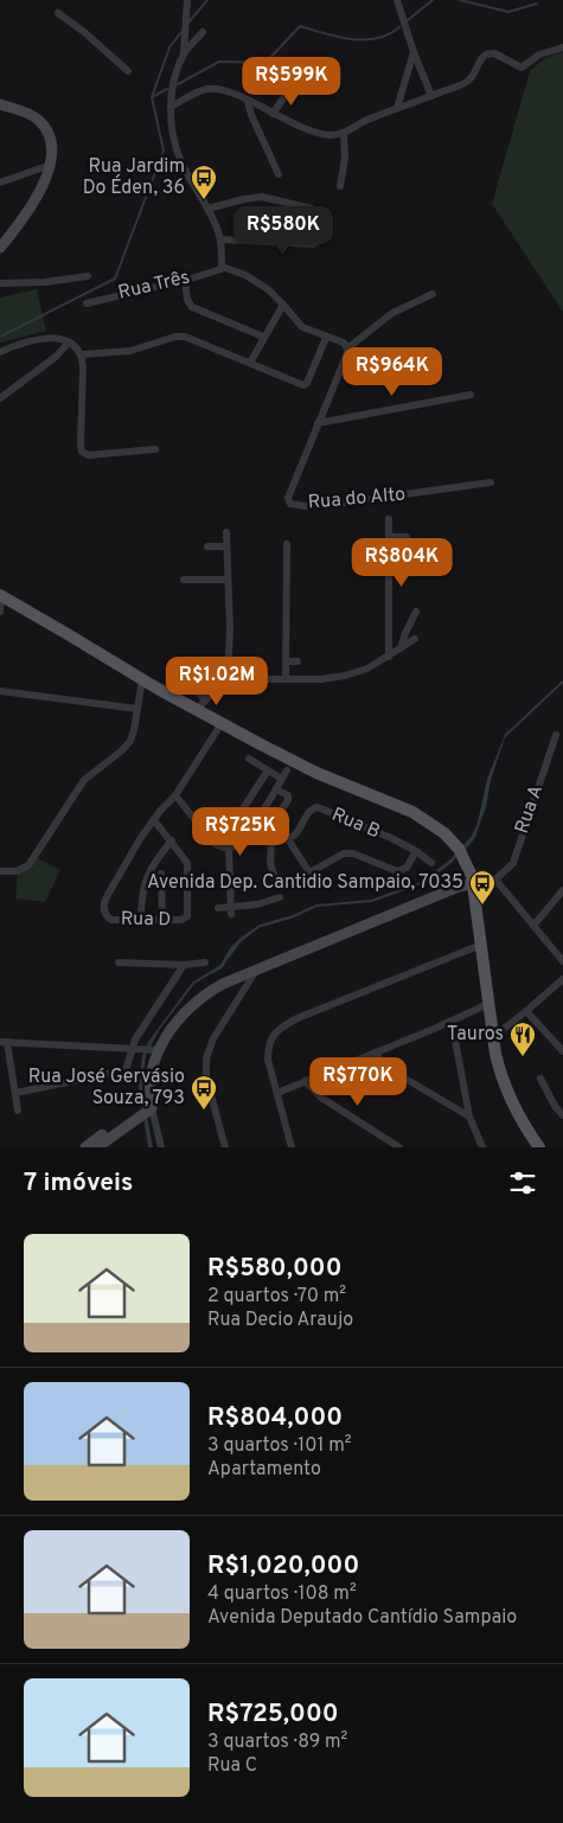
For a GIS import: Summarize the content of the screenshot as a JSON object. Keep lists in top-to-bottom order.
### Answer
{
  "streets": {
    "street": [
      "Rua Três",
      "Rua do Alto",
      "Rua A",
      "Rua B",
      "Rua D"
    ]
  },
  "places": {
    "bus stop": ["Rua Jardim Do Éden, 36", "Avenida Dep. Cantidio Sampaio, 7035", "Rua José Gervásio Souza, 793"],
    "restaurant": ["Tauros"]
  },
  "page": {
    "price": [
      "R$599K",
      "R$580K",
      "R$964K",
      "R$804K",
      "R$1.02M",
      "R$725K",
      "R$770K"
    ],
    "heading": "7 imóveis",
    "list": [
      {
        "name": "R$580,000",
        "note": "2 quartos · 70 m² · Rua Decio Araujo"
      },
      {
        "name": "R$804,000",
        "note": "3 quartos · 101 m² · Apartamento"
      },
      {
        "name": "R$1,020,000",
        "note": "4 quartos · 108 m² · Avenida Deputado Cantídio Sampaio"
      },
      {
        "name": "R$725,000",
        "note": "3 quartos · 89 m² · Rua C"
      }
    ]
  }
}
